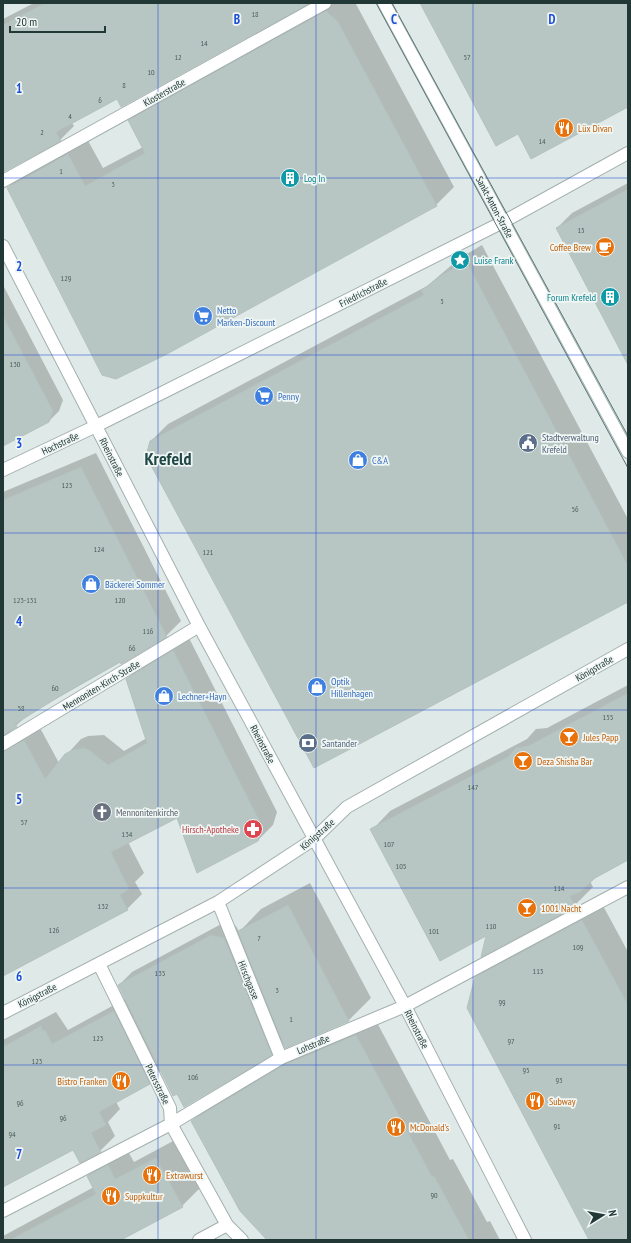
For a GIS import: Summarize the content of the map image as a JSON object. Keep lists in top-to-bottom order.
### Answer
{
  "streets": {
    "street": [
      "Klosterstraße",
      "Sankt-Anton-Straße",
      "Friedrichstraße",
      "Hochstraße",
      "Rheinstraße",
      "Königstraße",
      "Mennoniten-Kirch-Straße",
      "Hirschgasse",
      "Lohstraße",
      "Petersstraße"
    ]
  },
  "crossings": [
    ["Sankt-Anton-Straße", "Friedrichstraße"],
    ["Friedrichstraße", "Hochstraße"],
    ["Friedrichstraße", "Rheinstraße"],
    ["Hochstraße", "Rheinstraße"],
    ["Rheinstraße", "Königstraße"],
    ["Rheinstraße", "Mennoniten-Kirch-Straße"],
    ["Rheinstraße", "Lohstraße"],
    ["Königstraße", "Hirschgasse"],
    ["Königstraße", "Petersstraße"],
    ["Hirschgasse", "Lohstraße"],
    ["Lohstraße", "Petersstraße"]
  ],
  "districts": ["Krefeld"],
  "places": {
    "restaurant": [
      "Lüx Divan",
      "Bistro Franken",
      "Subway",
      "McDonald's",
      "Extrawurst",
      "Suppkultur"
    ],
    "building": ["Log In", "Forum Krefeld"],
    "cafe": ["Coffee Brew"],
    "place": ["Luise Frank"],
    "supermarket": ["Netto Marken-Discount", "Penny"],
    "public building": ["Stadtverwaltung Krefeld"],
    "shop": [
      "C&A",
      "Bäckerei Sommer",
      "Optik Hillenhagen",
      "Lechner+Hayn"
    ],
    "bar": ["Jules Papp", "Deza Shisha Bar", "1001 Nacht"],
    "bank": ["Santander"],
    "church": ["Mennonitenkirche"],
    "pharmacy": ["Hirsch-Apotheke"]
  },
  "house_numbers": [
    "18",
    "14",
    "12",
    "57",
    "10",
    "8",
    "6",
    "4",
    "2",
    "14",
    "1",
    "3",
    "15",
    "129",
    "5",
    "130",
    "123",
    "56",
    "124",
    "121",
    "123-131",
    "120",
    "116",
    "66",
    "60",
    "58",
    "155",
    "147",
    "57",
    "134",
    "107",
    "105",
    "114",
    "132",
    "110",
    "126",
    "101",
    "7",
    "109",
    "113",
    "135",
    "3",
    "99",
    "1",
    "123",
    "97",
    "123",
    "95",
    "106",
    "93",
    "96",
    "96",
    "91",
    "94",
    "90"
  ],
  "scale_bar": "20 m",
  "north": "right",
  "grid": {
    "columns": ["B", "C", "D"],
    "rows": [
      "1",
      "2",
      "3",
      "4",
      "5",
      "6",
      "7"
    ]
  }
}
